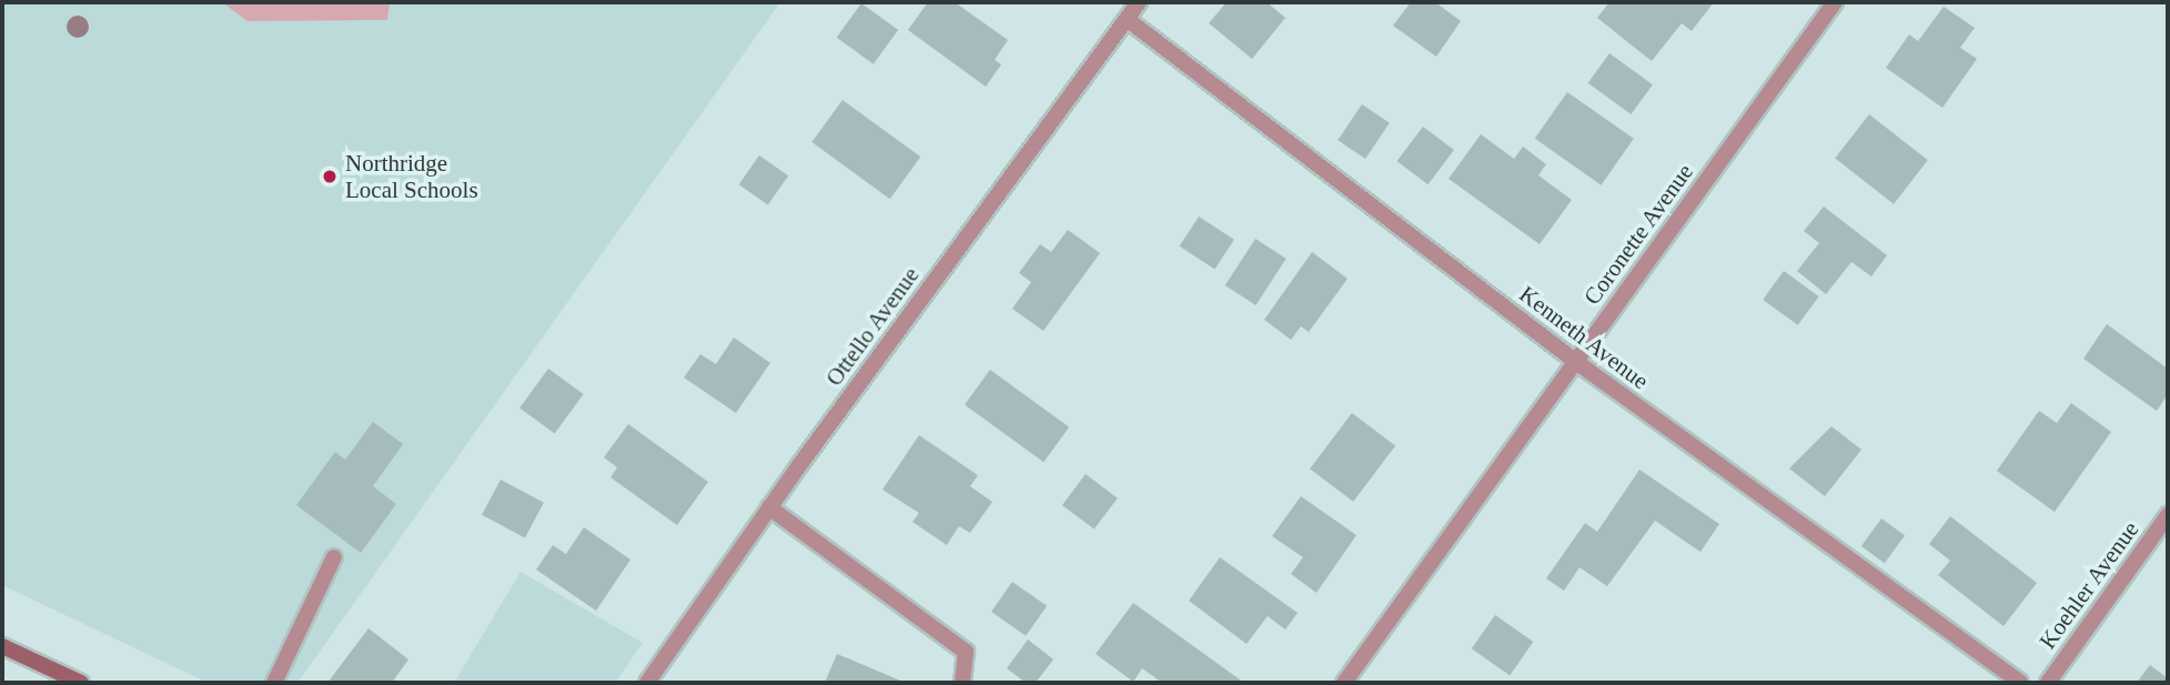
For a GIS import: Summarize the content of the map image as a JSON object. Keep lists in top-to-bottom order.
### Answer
{
  "streets": {
    "street": [
      "Coronette Avenue",
      "Ottello Avenue",
      "Kenneth Avenue",
      "Koehler Avenue"
    ]
  },
  "crossings": [
    ["Coronette Avenue", "Kenneth Avenue"],
    ["Ottello Avenue", "Kenneth Avenue"]
  ],
  "places": ["Northridge Local Schools"]
}
